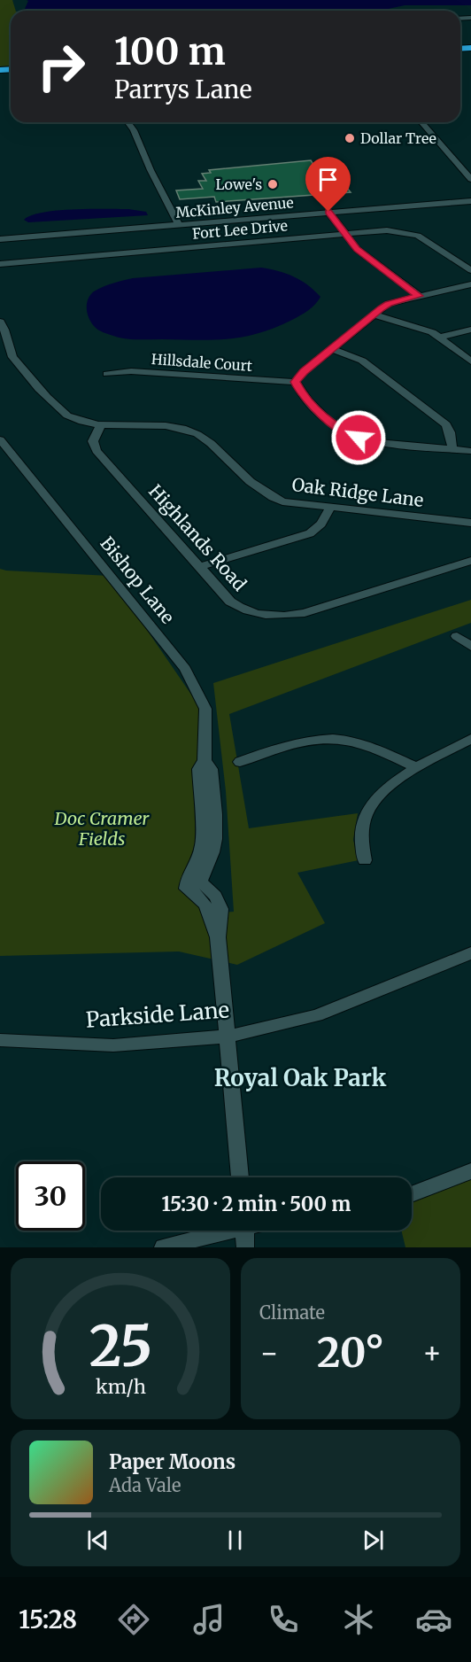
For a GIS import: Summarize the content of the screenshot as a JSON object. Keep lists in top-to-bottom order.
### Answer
{
  "streets": {
    "street": [
      "McKinley Avenue",
      "Fort Lee Drive",
      "Hillsdale Court",
      "Oak Ridge Lane",
      "Highlands Road",
      "Bishop Lane",
      "Parkside Lane"
    ]
  },
  "crossings": [
    ["Oak Ridge Lane", "Highlands Road"],
    ["Bishop Lane", "Parkside Lane"]
  ],
  "districts": ["Royal Oak Park"],
  "parks": ["Doc Cramer Fields"],
  "places": ["Dollar Tree", "Lowe's"],
  "page": {
    "turn": ["100 m", "Parrys Lane"],
    "limit": "30",
    "trip": "15:30 · 2 min · 500 m",
    "tile": "Climate",
    "heat": ["−", "20°", "+"],
    "song": ["Paper Moons", "Ada Vale"],
    "tabs": "15:28",
    "gauge": ["25", "km/h"]
  }
}
